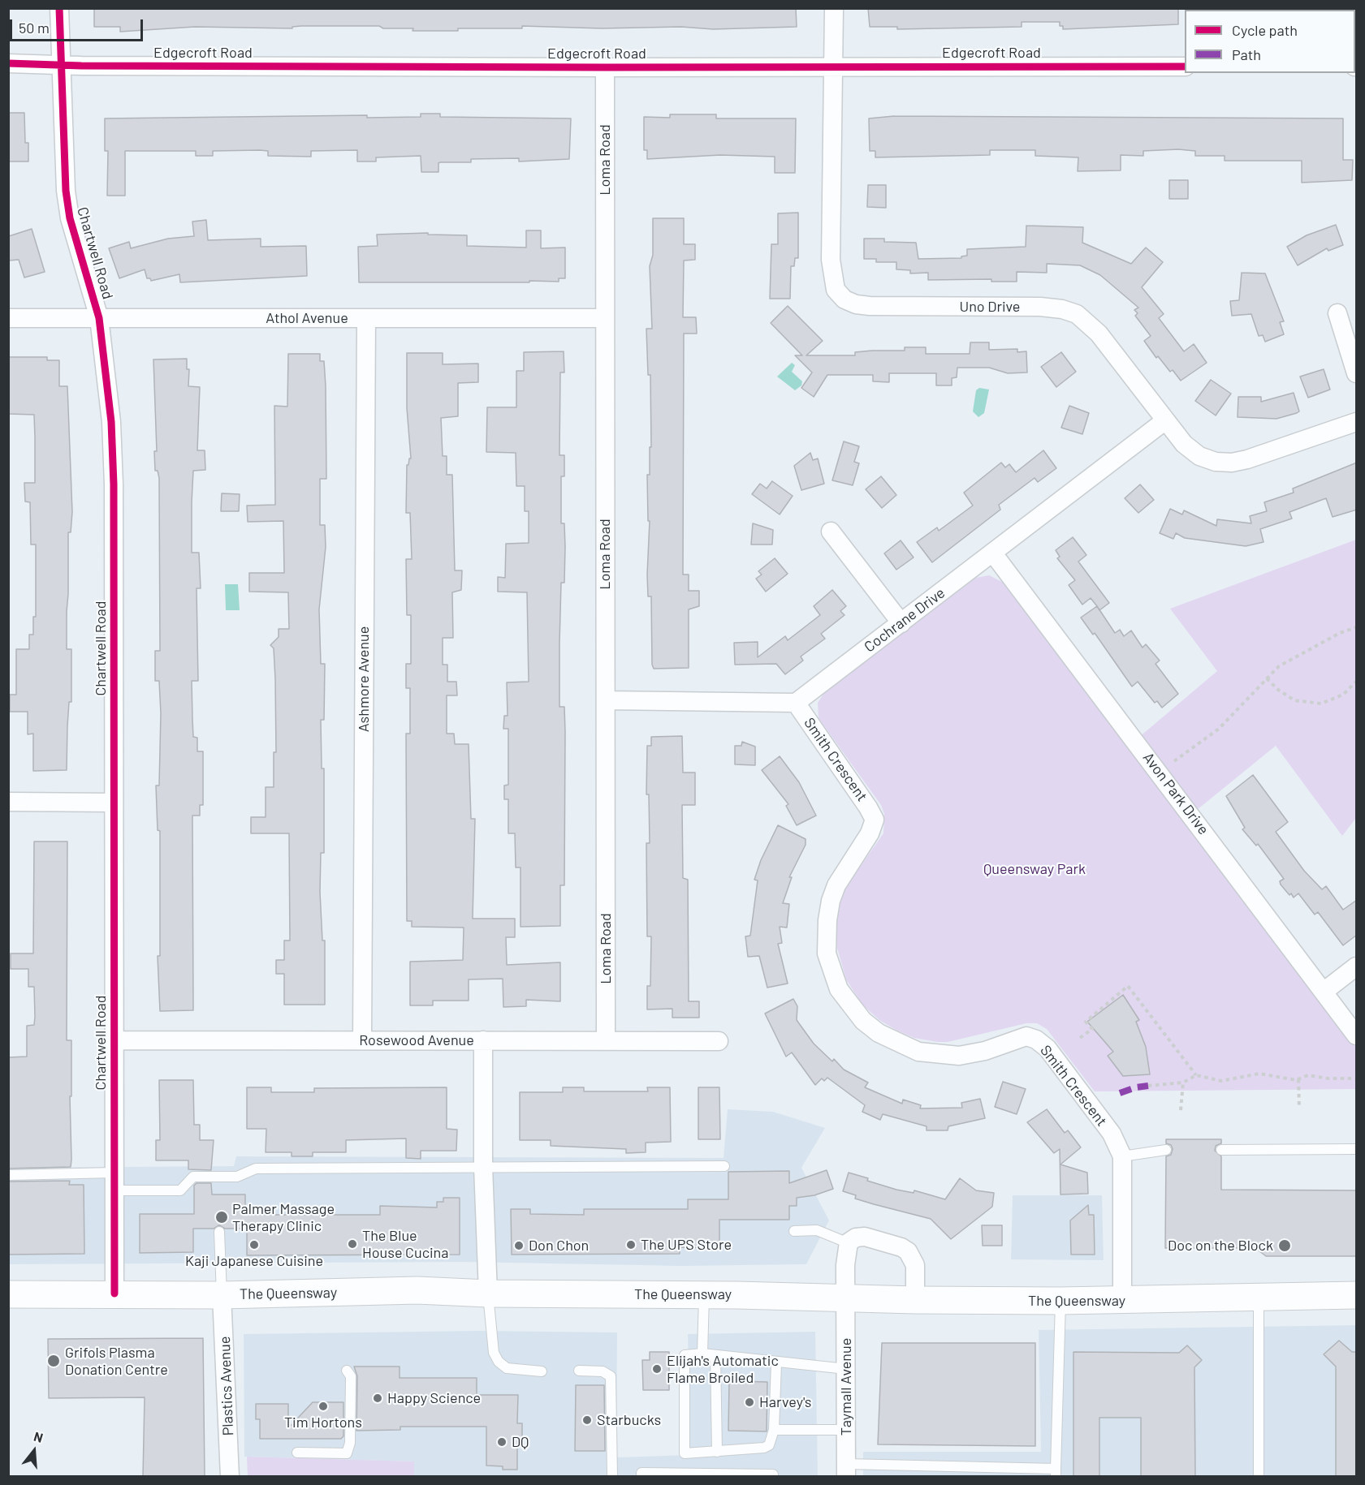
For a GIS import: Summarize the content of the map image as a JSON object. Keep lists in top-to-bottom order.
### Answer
{
  "streets": {
    "main road": ["The Queensway"],
    "street": [
      "Edgecroft Road",
      "Loma Road",
      "Chartwell Road",
      "Uno Drive",
      "Athol Avenue",
      "Cochrane Drive",
      "Ashmore Avenue",
      "Smith Crescent",
      "Avon Park Drive",
      "Rosewood Avenue",
      "Plastics Avenue",
      "Taymall Avenue"
    ]
  },
  "crossings": [
    ["Edgecroft Road", "Loma Road"],
    ["Edgecroft Road", "Chartwell Road"],
    ["Edgecroft Road", "Uno Drive"],
    ["Loma Road", "Athol Avenue"],
    ["Loma Road", "Rosewood Avenue"],
    ["Chartwell Road", "Athol Avenue"],
    ["Chartwell Road", "Rosewood Avenue"],
    ["Chartwell Road", "The Queensway"],
    ["Uno Drive", "Cochrane Drive"],
    ["Athol Avenue", "Ashmore Avenue"],
    ["Cochrane Drive", "Smith Crescent"],
    ["Cochrane Drive", "Avon Park Drive"],
    ["Ashmore Avenue", "Rosewood Avenue"],
    ["Smith Crescent", "The Queensway"],
    ["The Queensway", "Plastics Avenue"],
    ["The Queensway", "Taymall Avenue"]
  ],
  "parks": ["Queensway Park"],
  "places": [
    "Palmer Massage Therapy Clinic",
    "The Blue House Cucina",
    "Kaji Japanese Cuisine",
    "The UPS Store",
    "Don Chon",
    "Doc on the Block",
    "Grifols Plasma Donation Centre",
    "Elijah's Automatic Flame Broiled",
    "Happy Science",
    "Harvey's",
    "Tim Hortons",
    "Starbucks",
    "DQ"
  ],
  "legend": ["Cycle path", "Path"],
  "scale_bar": "50 m",
  "north": "top"
}
